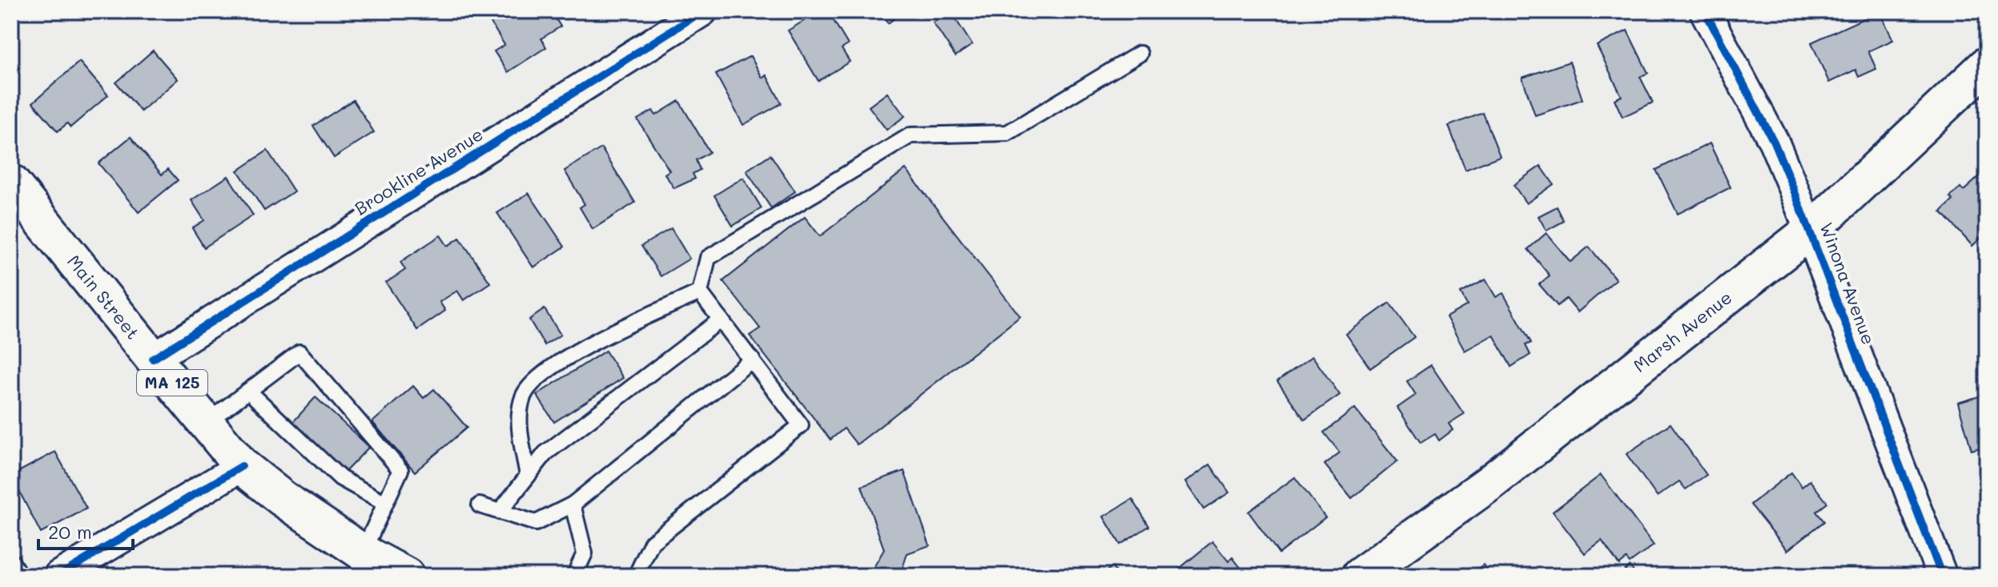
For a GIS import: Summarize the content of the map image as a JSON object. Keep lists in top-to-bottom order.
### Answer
{
  "streets": {
    "main road": ["Main Street", "Marsh Avenue", "MA 125"],
    "street": ["Brookline Avenue", "Winona Avenue"]
  },
  "crossings": [
    ["Brookline Avenue", "Main Street"],
    ["Winona Avenue", "Marsh Avenue"]
  ],
  "scale_bar": "20 m"
}
